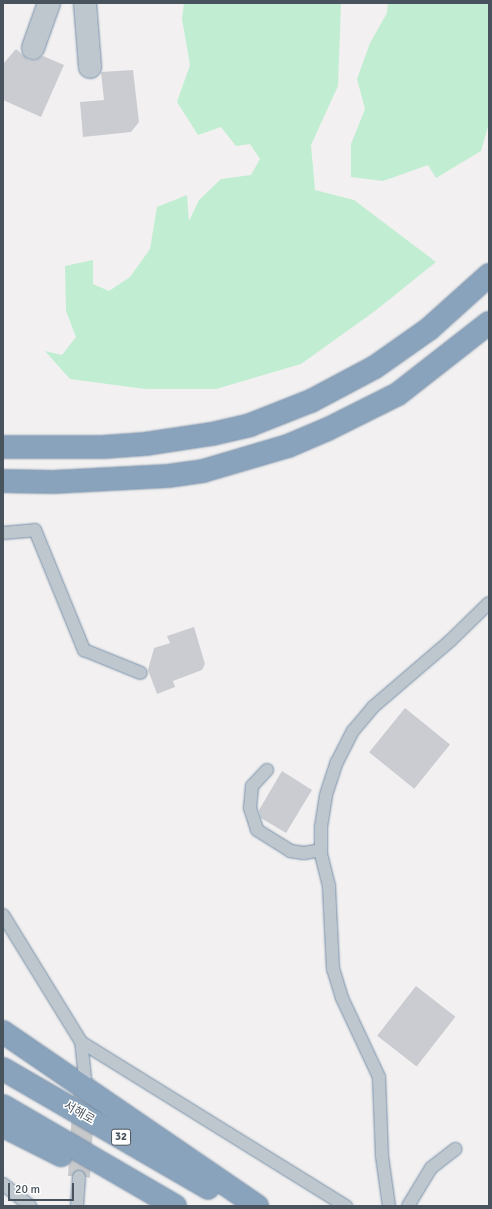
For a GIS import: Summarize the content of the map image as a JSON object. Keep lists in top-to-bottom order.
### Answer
{
  "streets": {
    "highway": ["서해로", "32"]
  },
  "scale_bar": "20 m"
}
